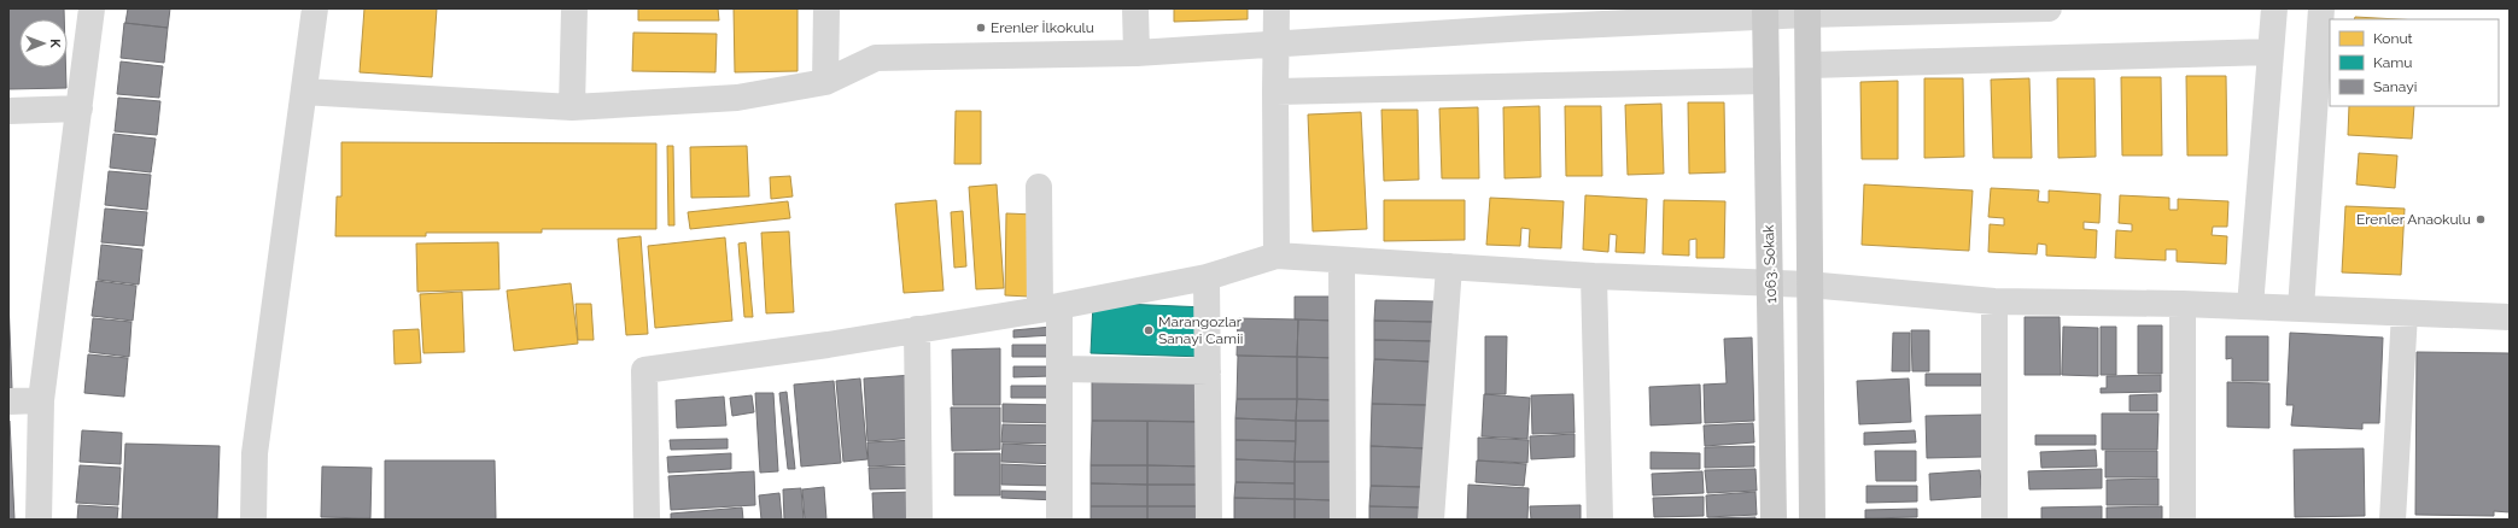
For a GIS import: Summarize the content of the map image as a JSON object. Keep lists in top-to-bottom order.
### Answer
{
  "streets": {
    "main road": ["1063. Sokak"]
  },
  "places": ["Erenler İlkokulu", "Erenler Anaokulu", "Marangozlar Sanayi Camii"],
  "legend": ["Konut", "Kamu", "Sanayi"],
  "north": "right"
}
